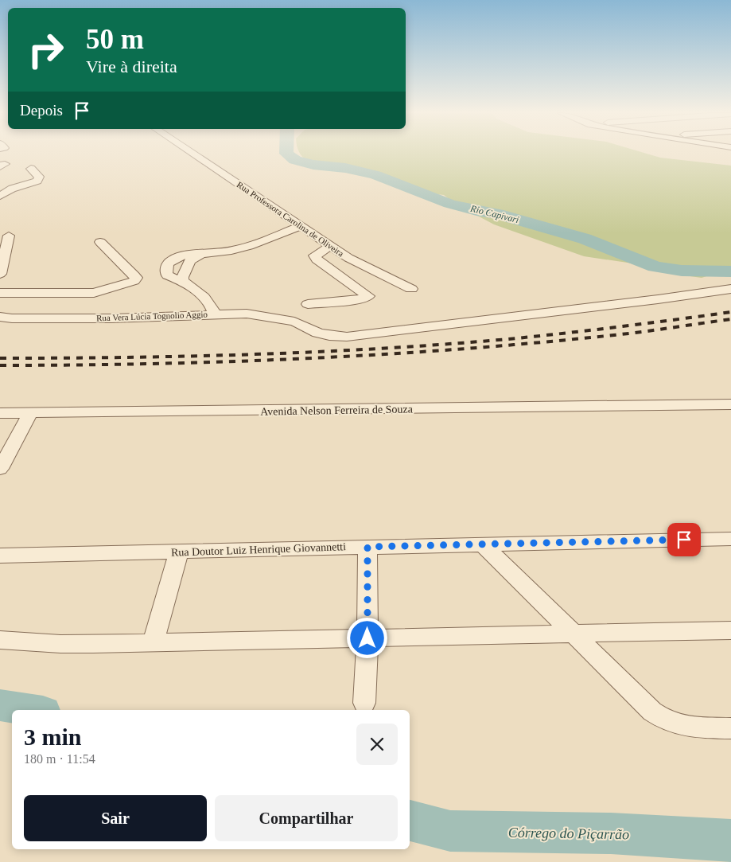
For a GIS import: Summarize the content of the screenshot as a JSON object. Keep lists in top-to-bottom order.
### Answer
{
  "streets": {
    "street": [
      "Rua Professora Carolina de Oliveira",
      "Rua Vera Lúcia Tognolio Aggio",
      "Avenida Nelson Ferreira de Souza",
      "Rua Doutor Luiz Henrique Giovannetti"
    ]
  },
  "water": ["Rio Capivari", "Córrego do Piçarrão"],
  "page": {
    "turn": ["50 m", "Vire à direita"],
    "then": "Depois",
    "heading": ["3 min", "180 m · 11:54"],
    "buttons": ["Sair", "Compartilhar"]
  }
}
